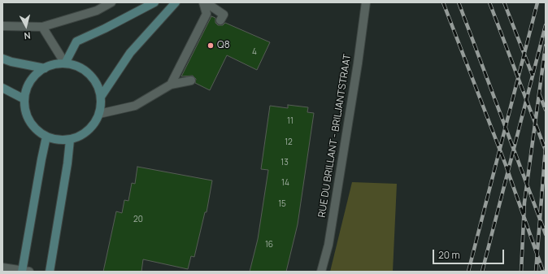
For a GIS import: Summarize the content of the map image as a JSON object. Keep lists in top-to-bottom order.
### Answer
{
  "streets": {
    "street": ["RUE DU BRILLANT - BRILJANTSTRAAT"]
  },
  "places": ["Q8"],
  "house_numbers": [
    "4",
    "11",
    "12",
    "13",
    "14",
    "15",
    "20",
    "16"
  ],
  "scale_bar": "20 m",
  "north": "bottom"
}
